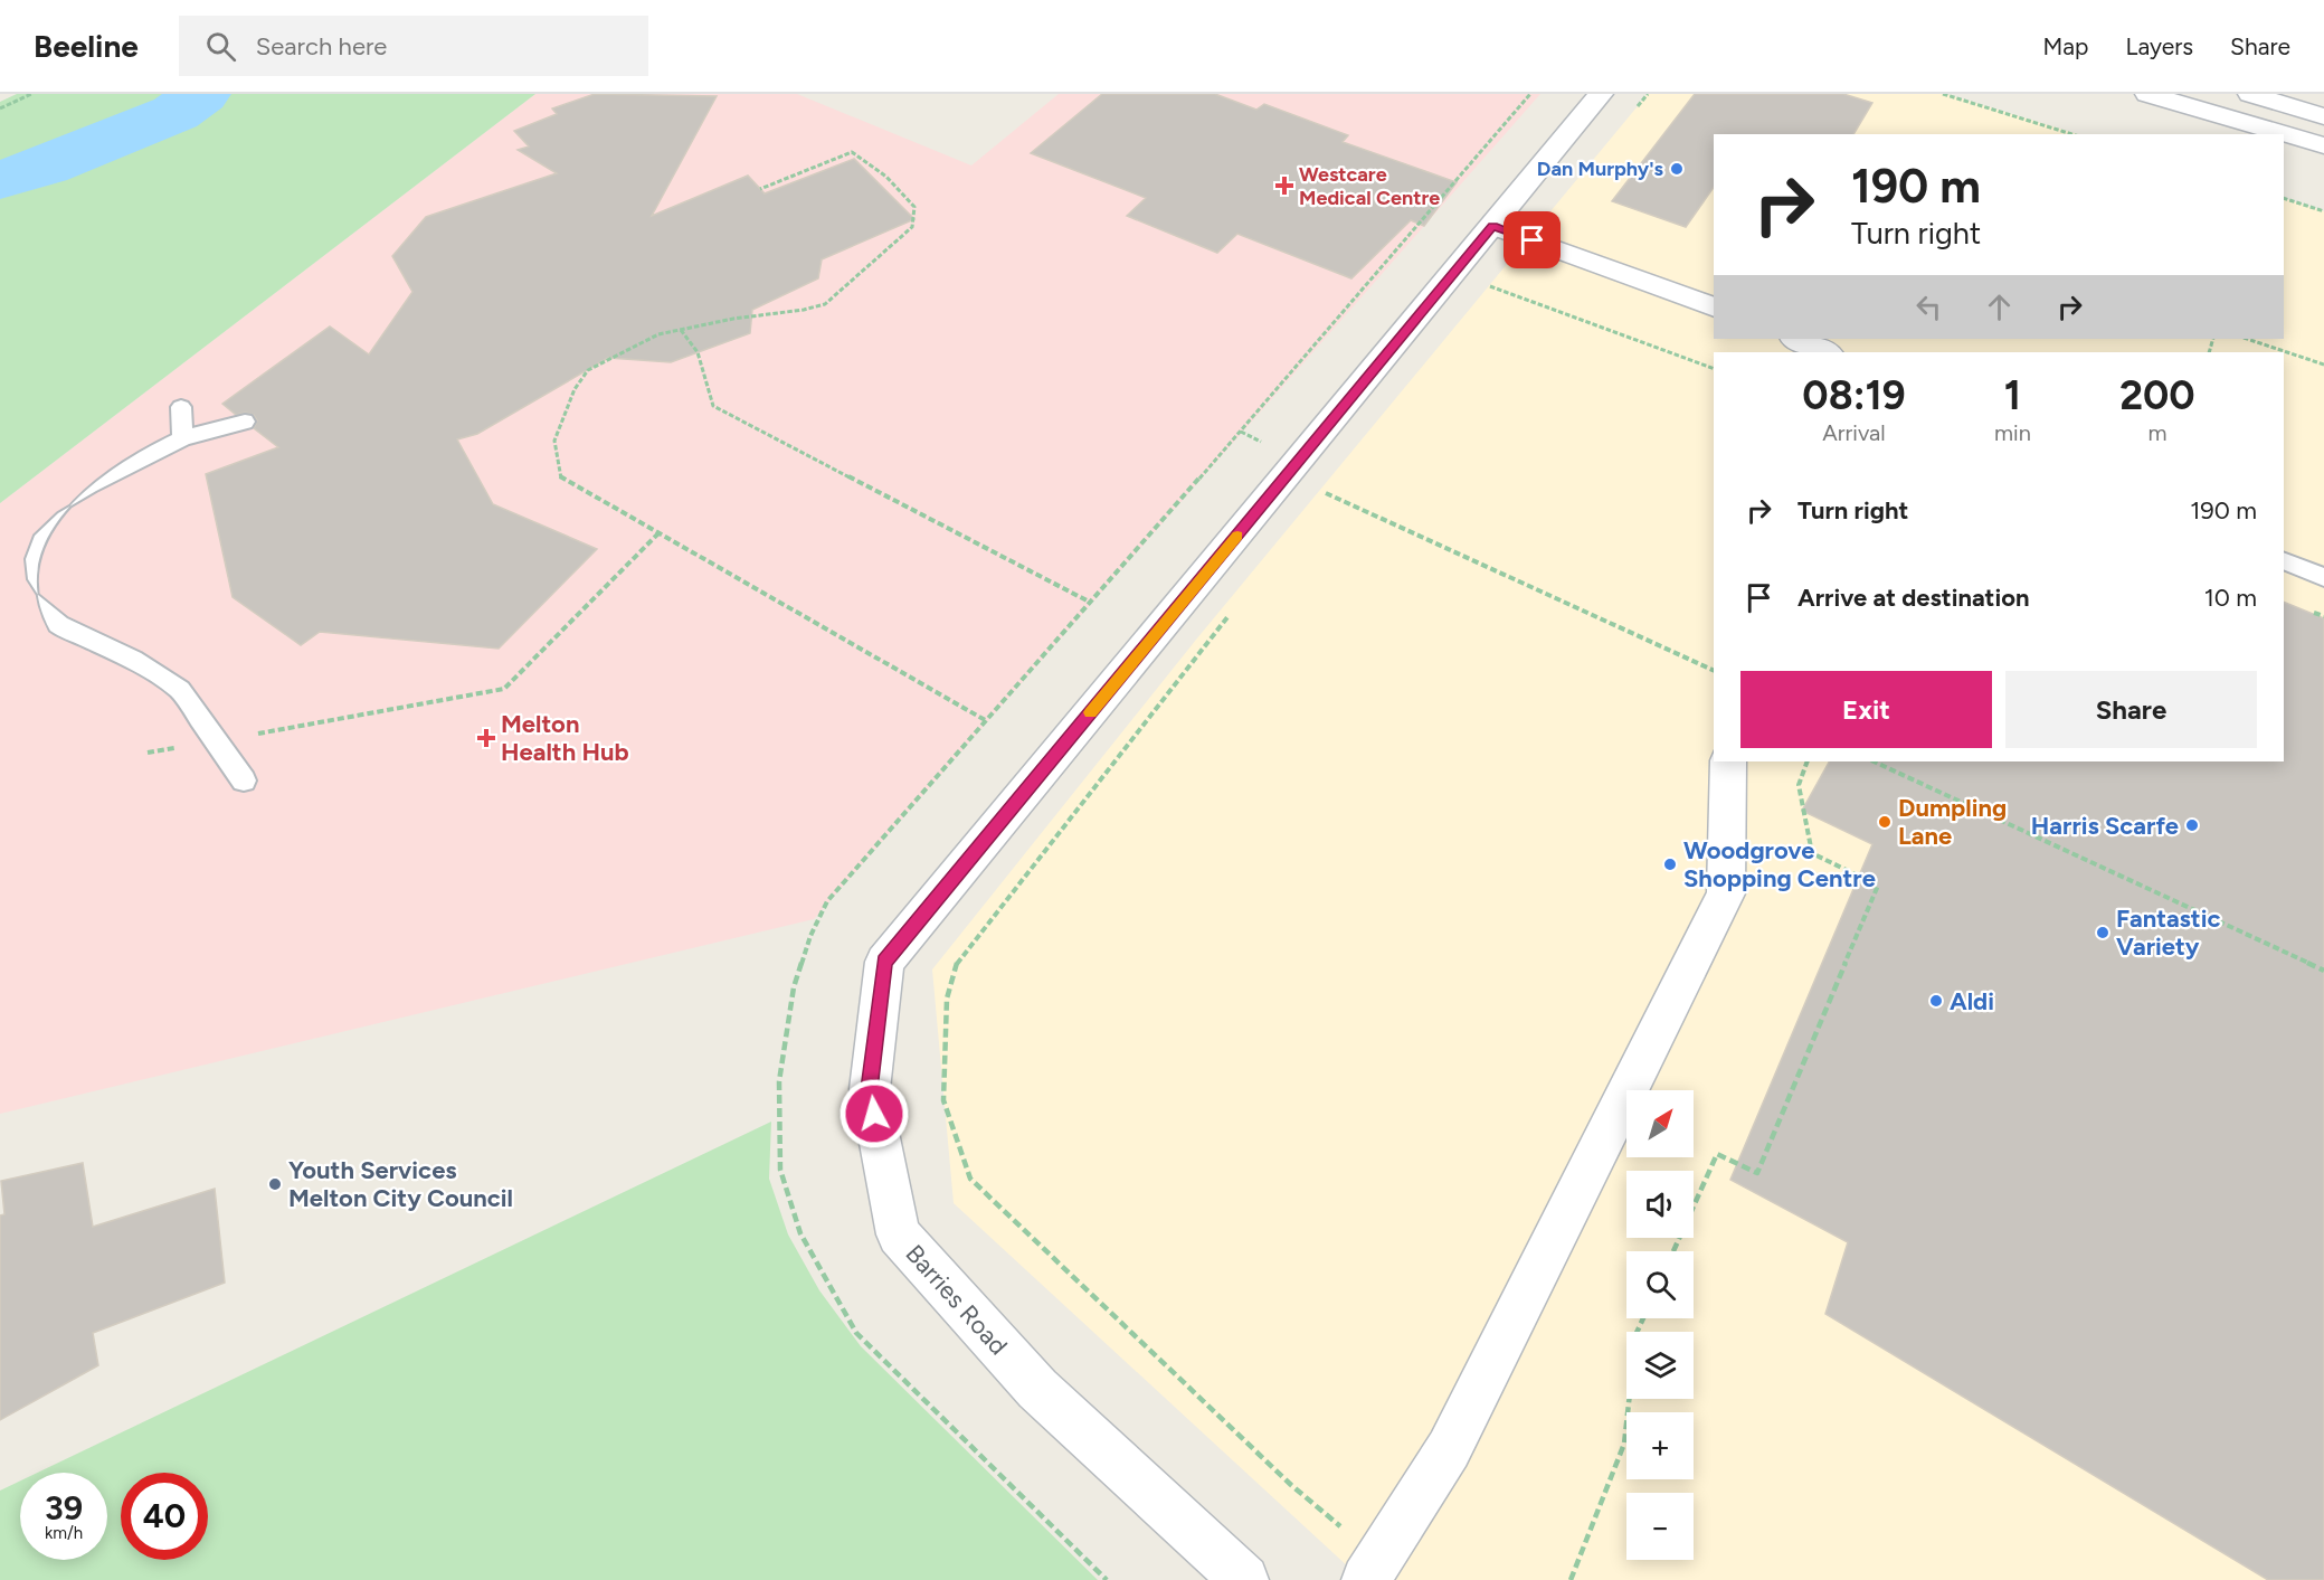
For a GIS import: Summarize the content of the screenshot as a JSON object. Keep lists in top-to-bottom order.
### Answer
{
  "streets": {
    "street": ["Barries Road"]
  },
  "places": {
    "other": [
      "Dan Murphy's",
      "Dumpling Lane",
      "Harris Scarfe",
      "Woodgrove Shopping Centre",
      "Fantastic Variety",
      "Aldi",
      "Youth Services Melton City Council"
    ],
    "health": ["Westcare Medical Centre", "Melton Health Hub"]
  },
  "north": "top right",
  "page": {
    "header": "Beeline",
    "search": "Search here",
    "nav": ["Map", "Layers", "Share"],
    "turn": ["190 m", "Turn right"],
    "eta": [
      "08:19",
      "Arrival",
      "1",
      "min",
      "200",
      "m"
    ],
    "list": [
      {
        "name": "Turn right",
        "value": "190 m"
      },
      {
        "name": "Arrive at destination",
        "value": "10 m"
      }
    ],
    "buttons": ["Exit", "Share"],
    "map_buttons": ["+", "−"],
    "speed": "39 km/h",
    "limit": "40"
  }
}
